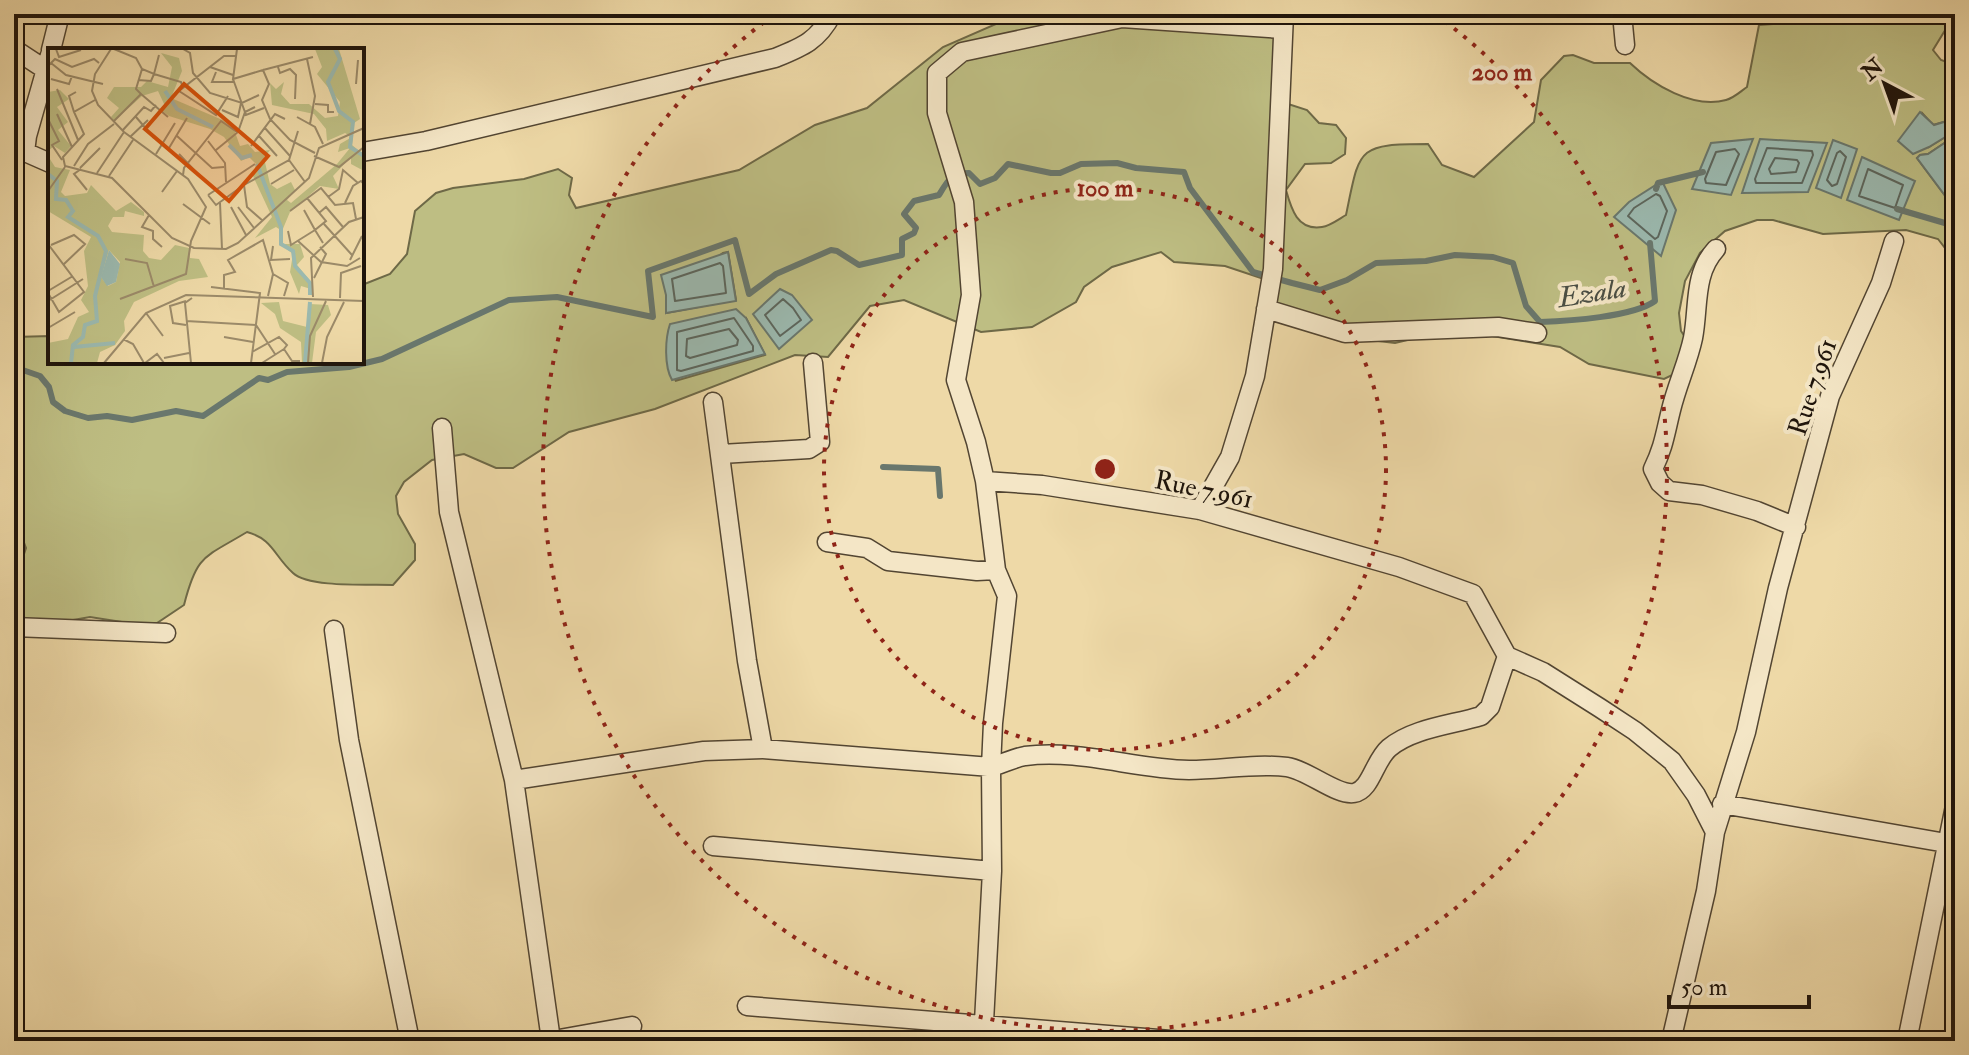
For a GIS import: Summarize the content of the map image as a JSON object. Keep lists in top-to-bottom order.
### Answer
{
  "streets": {
    "street": ["Rue 7.961"]
  },
  "water": ["Ezala"],
  "scale_bar": "50 m",
  "north": "top left",
  "rings": ["200 m", "100 m"]
}
